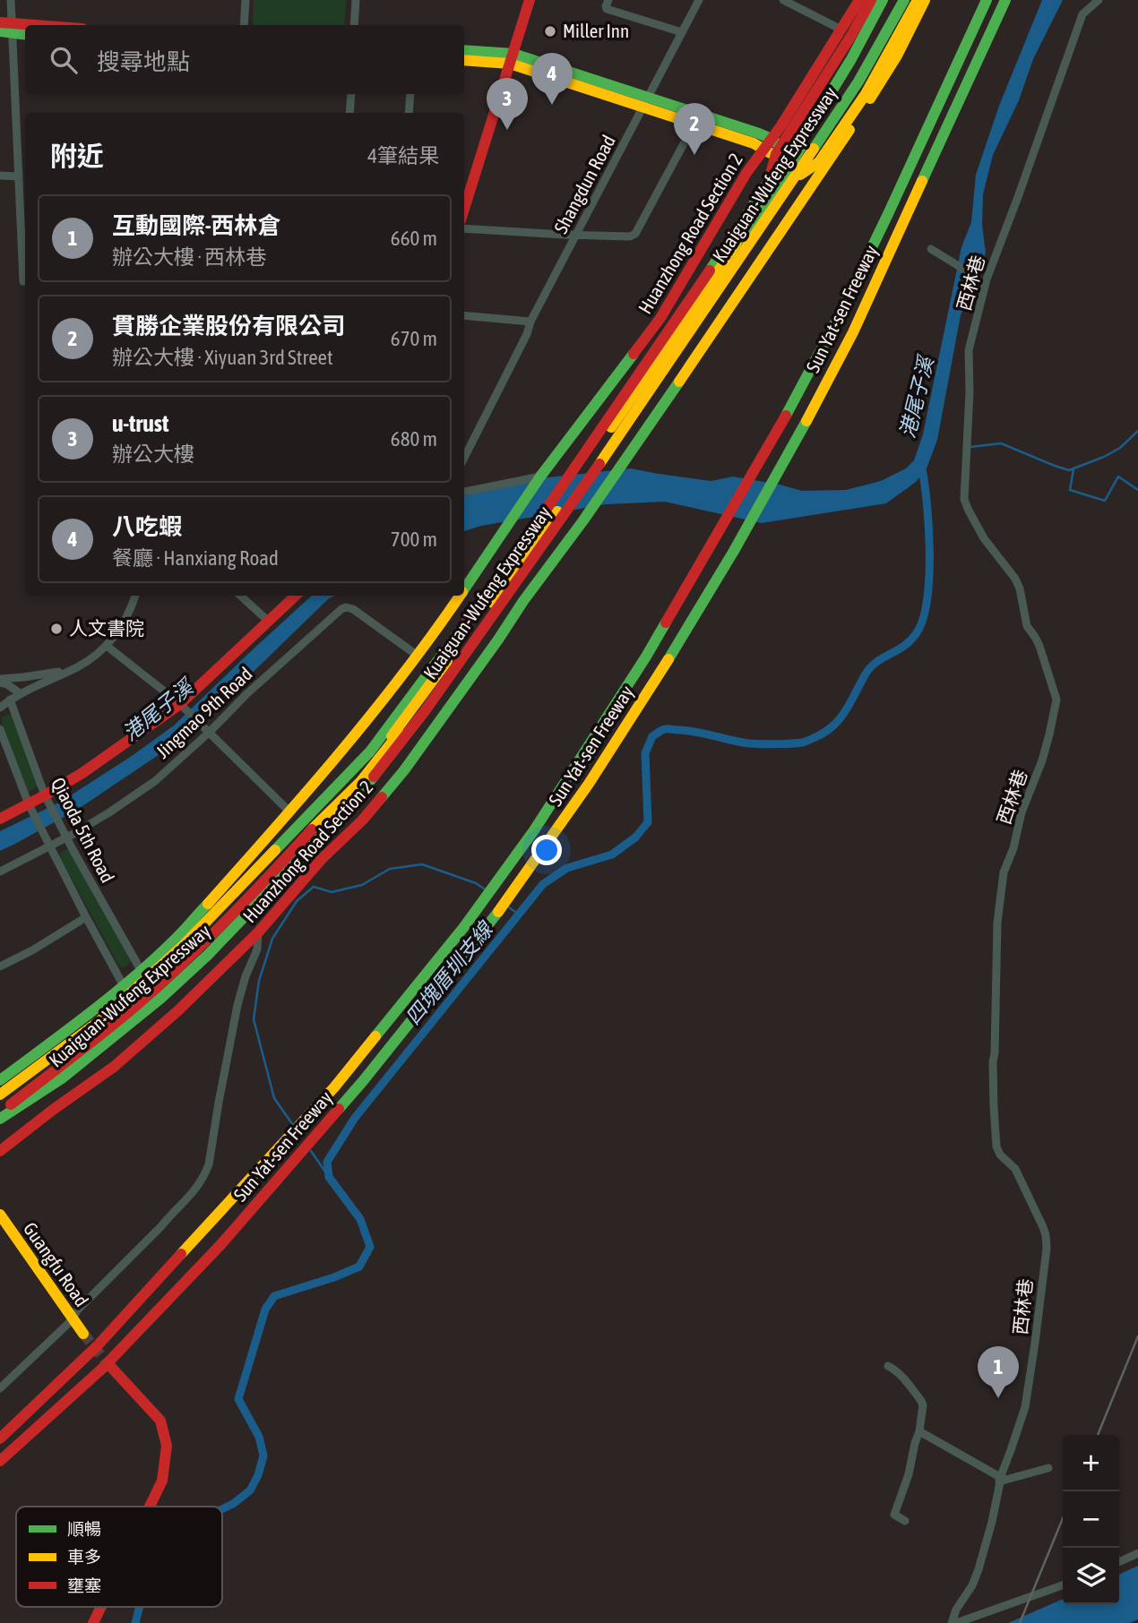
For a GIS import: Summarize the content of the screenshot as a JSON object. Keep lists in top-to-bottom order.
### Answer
{
  "streets": {
    "main road": [
      "Kuaiguan-Wufeng Expressway",
      "Huanzhong Road Section 2",
      "Sun Yat-sen Freeway",
      "Guangfu Road"
    ],
    "street": [
      "Shangdun Road",
      "西林巷",
      "Jingmao 9th Road",
      "Qiaoda 5th Road"
    ]
  },
  "crossings": [
    ["Huanzhong Road Section 2", "Jingmao 9th Road"],
    ["Jingmao 9th Road", "Qiaoda 5th Road"]
  ],
  "water": ["港尾子溪", "四塊厝圳支線"],
  "places": ["Miller Inn", "人文書院"],
  "legend": ["順暢", "車多", "壅塞"],
  "page": {
    "search": "搜尋地點",
    "pins": [
      "4",
      "3",
      "2",
      "1"
    ],
    "heading": ["附近", "4筆結果"],
    "list": [
      {
        "mark": "1",
        "name": "互動國際-西林倉",
        "note": "辦公大樓 · 西林巷",
        "value": "660 m"
      },
      {
        "mark": "2",
        "name": "貫勝企業股份有限公司",
        "note": "辦公大樓 · Xiyuan 3rd Street",
        "value": "670 m"
      },
      {
        "mark": "3",
        "name": "u-trust",
        "note": "辦公大樓",
        "value": "680 m"
      },
      {
        "mark": "4",
        "name": "八吃蝦",
        "note": "餐廳 · Hanxiang Road",
        "value": "700 m"
      }
    ],
    "map_buttons": ["+", "−"]
  }
}
